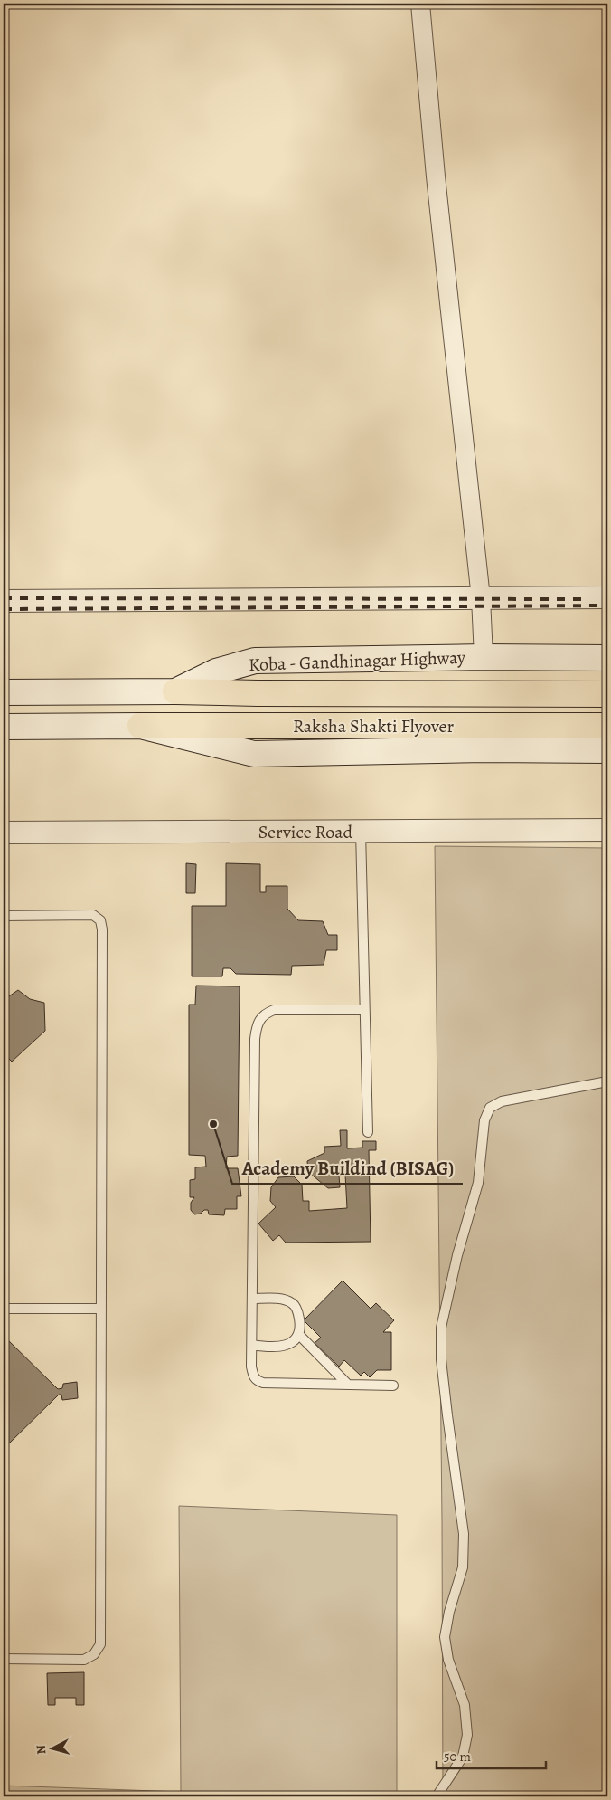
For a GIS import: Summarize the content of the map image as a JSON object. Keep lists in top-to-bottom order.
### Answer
{
  "streets": {
    "main road": ["Koba - Gandhinagar Highway", "Raksha Shakti Flyover"],
    "street": ["Service Road"]
  },
  "crossings": [
    ["Koba - Gandhinagar Highway", "Raksha Shakti Flyover"]
  ],
  "places": ["Academy Buildind (BISAG)"],
  "scale_bar": "50 m",
  "north": "left"
}
